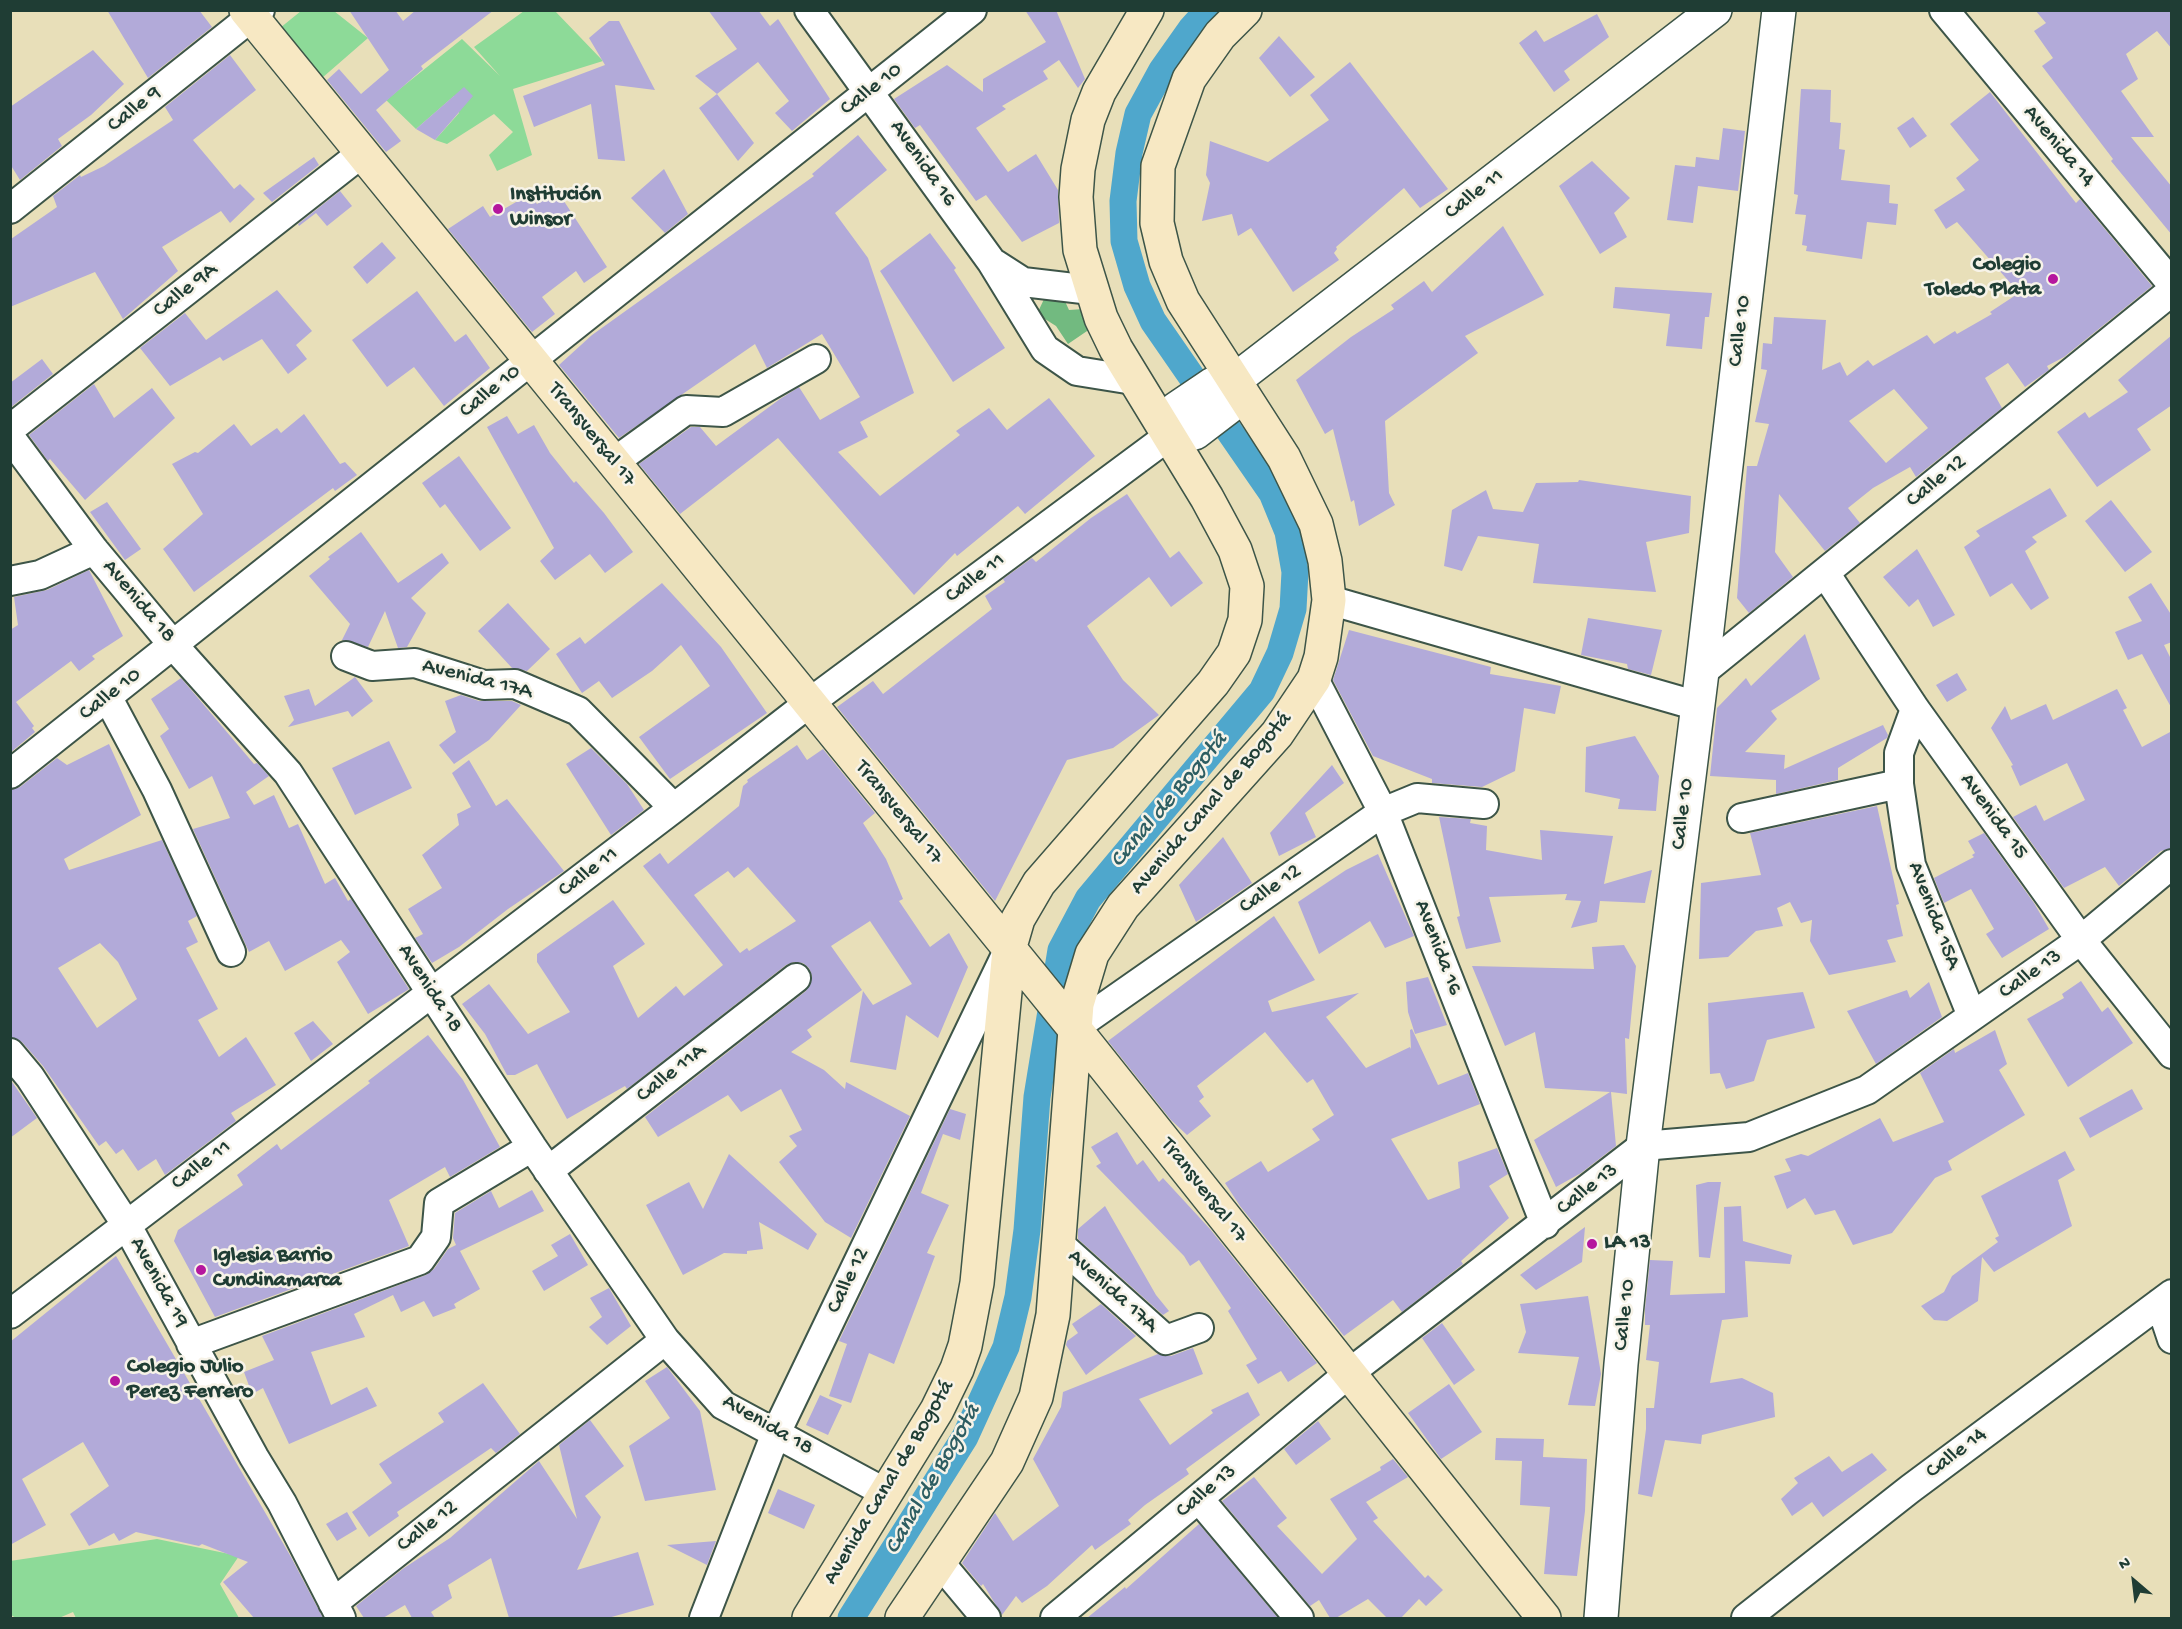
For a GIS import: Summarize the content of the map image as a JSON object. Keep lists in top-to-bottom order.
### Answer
{
  "streets": {
    "main road": ["Transversal 17", "Avenida Canal de Bogotá"],
    "street": [
      "Calle 10",
      "Calle 9",
      "Avenida 14",
      "Avenida 16",
      "Calle 11",
      "Calle 9A",
      "Calle 12",
      "Avenida 18",
      "Avenida 17A",
      "Avenida 15",
      "Avenida 15A",
      "Calle 13",
      "Calle 11A",
      "Avenida 19",
      "Calle 14"
    ]
  },
  "crossings": [
    ["Calle 10", "Avenida 16"],
    ["Calle 10", "Transversal 17"],
    ["Calle 10", "Calle 12"],
    ["Calle 10", "Avenida 18"],
    ["Calle 10", "Calle 13"],
    ["Calle 9", "Transversal 17"],
    ["Avenida 16", "Calle 12"],
    ["Avenida 16", "Avenida Canal de Bogotá"],
    ["Avenida 16", "Calle 13"],
    ["Calle 11", "Transversal 17"],
    ["Calle 11", "Avenida 18"],
    ["Calle 11", "Avenida 17A"],
    ["Calle 11", "Avenida Canal de Bogotá"],
    ["Calle 11", "Avenida 19"],
    ["Calle 9A", "Transversal 17"],
    ["Transversal 17", "Calle 12"],
    ["Transversal 17", "Avenida Canal de Bogotá"],
    ["Transversal 17", "Calle 13"],
    ["Calle 12", "Avenida 18"],
    ["Calle 12", "Avenida Canal de Bogotá"],
    ["Calle 12", "Avenida 15"],
    ["Calle 12", "Avenida 19"],
    ["Avenida 18", "Avenida Canal de Bogotá"],
    ["Avenida 18", "Calle 11A"],
    ["Avenida 17A", "Avenida Canal de Bogotá"],
    ["Avenida 15", "Avenida 15A"],
    ["Avenida 15", "Calle 13"],
    ["Avenida 15A", "Calle 13"]
  ],
  "water": ["Canal de Bogotá"],
  "places": [
    "Institución Winsor",
    "Colegio Toledo Plata",
    "LA 13",
    "Iglesia Barrio Cundinamarca",
    "Colegio Julio Perez Ferrero"
  ],
  "north": "top left"
}
